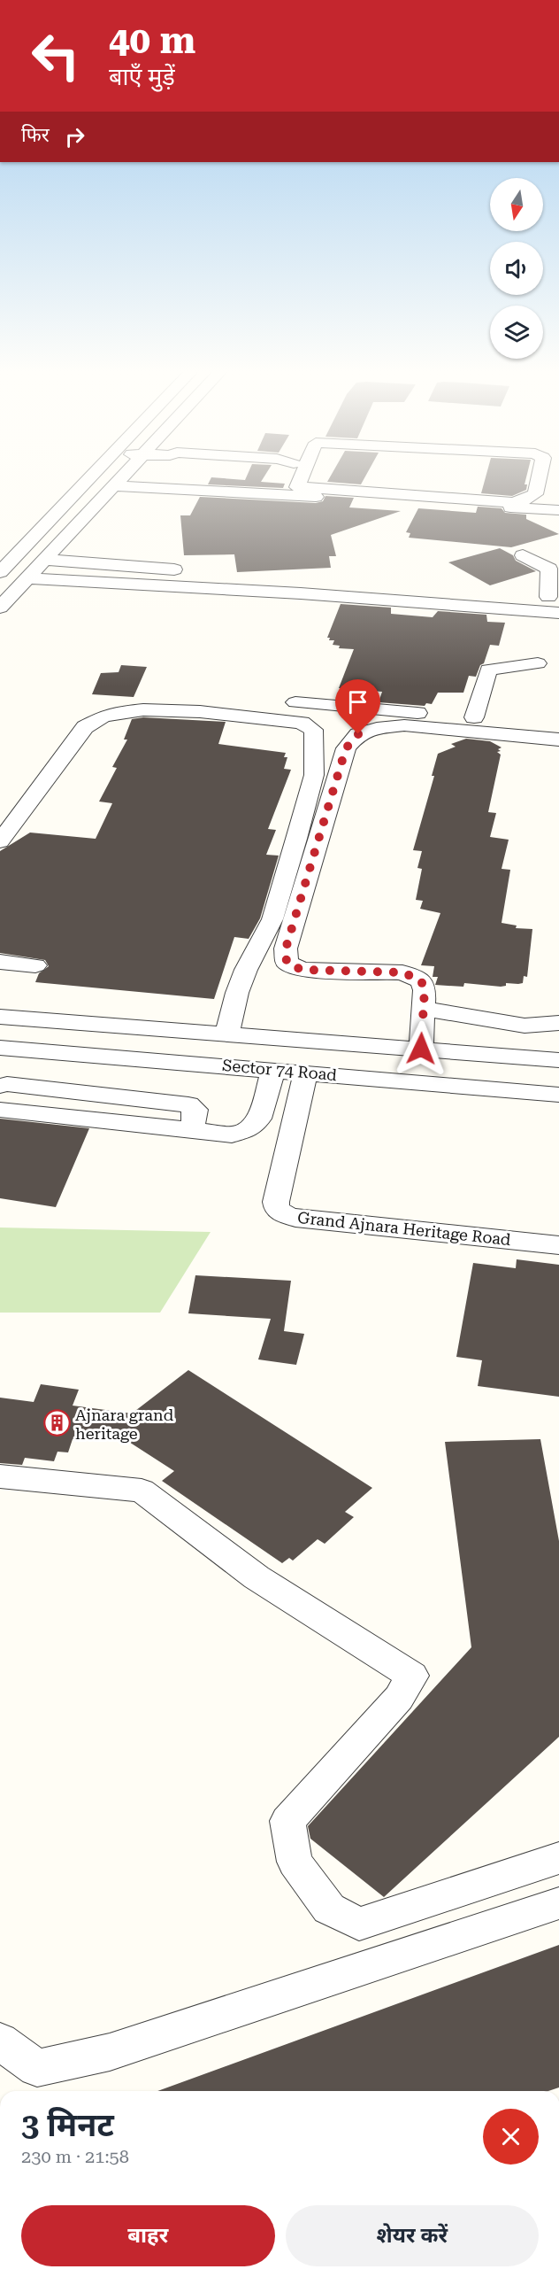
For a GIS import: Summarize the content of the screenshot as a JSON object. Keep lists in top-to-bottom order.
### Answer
{
  "streets": {
    "street": ["Sector 74 Road", "Grand Ajnara Heritage Road"]
  },
  "crossings": [
    ["Sector 74 Road", "Grand Ajnara Heritage Road"]
  ],
  "places": {
    "building": ["Ajnara grand heritage"]
  },
  "north": "bottom",
  "page": {
    "turn": ["40 m", "बाएँ मुड़ें"],
    "then": "फिर",
    "heading": ["3 मिनट", "230 m · 21:58"],
    "buttons": ["बाहर", "शेयर करें"]
  }
}
